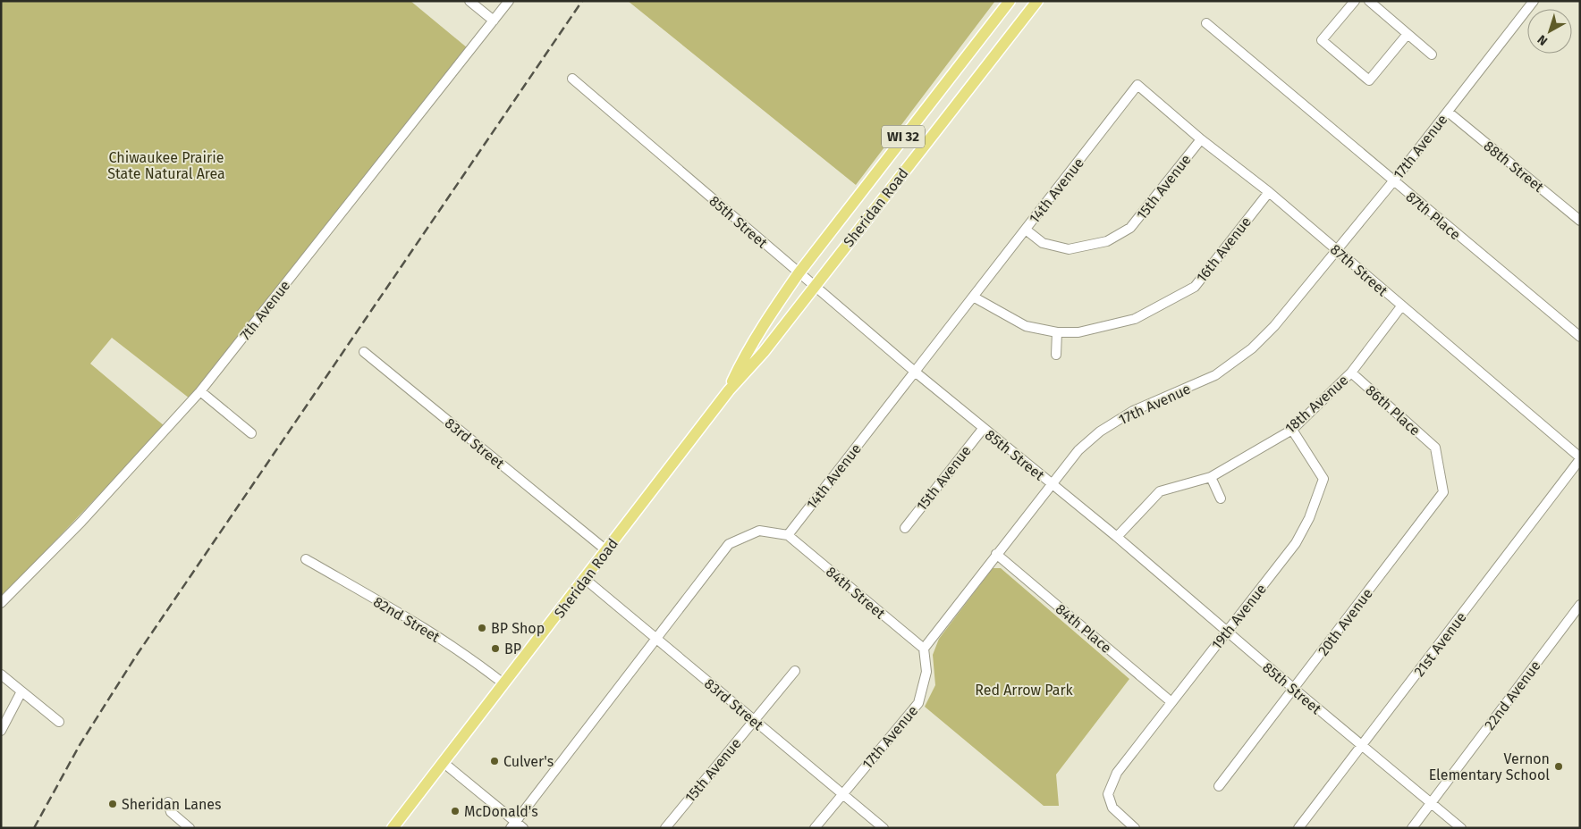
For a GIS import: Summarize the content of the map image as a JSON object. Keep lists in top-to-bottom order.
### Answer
{
  "streets": {
    "main road": ["WI 32", "Sheridan Road"],
    "street": [
      "17th Avenue",
      "88th Street",
      "15th Avenue",
      "14th Avenue",
      "87th Place",
      "85th Street",
      "16th Avenue",
      "87th Street",
      "7th Avenue",
      "18th Avenue",
      "86th Place",
      "83rd Street",
      "84th Street",
      "19th Avenue",
      "82nd Street",
      "20th Avenue",
      "84th Place",
      "21st Avenue",
      "22nd Avenue"
    ]
  },
  "crossings": [
    ["17th Avenue", "88th Street"],
    ["17th Avenue", "87th Place"],
    ["17th Avenue", "85th Street"],
    ["17th Avenue", "87th Street"],
    ["17th Avenue", "83rd Street"],
    ["17th Avenue", "84th Street"],
    ["17th Avenue", "84th Place"],
    ["15th Avenue", "14th Avenue"],
    ["15th Avenue", "85th Street"],
    ["15th Avenue", "87th Street"],
    ["15th Avenue", "83rd Street"],
    ["14th Avenue", "85th Street"],
    ["14th Avenue", "16th Avenue"],
    ["14th Avenue", "87th Street"],
    ["14th Avenue", "84th Street"],
    ["Sheridan Road", "85th Street"],
    ["Sheridan Road", "83rd Street"],
    ["Sheridan Road", "82nd Street"],
    ["85th Street", "18th Avenue"],
    ["85th Street", "19th Avenue"],
    ["85th Street", "20th Avenue"],
    ["85th Street", "21st Avenue"],
    ["85th Street", "22nd Avenue"],
    ["16th Avenue", "87th Street"],
    ["87th Street", "18th Avenue"],
    ["87th Street", "21st Avenue"],
    ["18th Avenue", "86th Place"],
    ["18th Avenue", "19th Avenue"],
    ["86th Place", "20th Avenue"],
    ["19th Avenue", "84th Place"]
  ],
  "parks": ["Chiwaukee Prairie State Natural Area", "Red Arrow Park"],
  "places": [
    "BP Shop",
    "BP",
    "Culver's",
    "Vernon Elementary School",
    "Sheridan Lanes",
    "McDonald's"
  ],
  "north": "bottom left"
}
